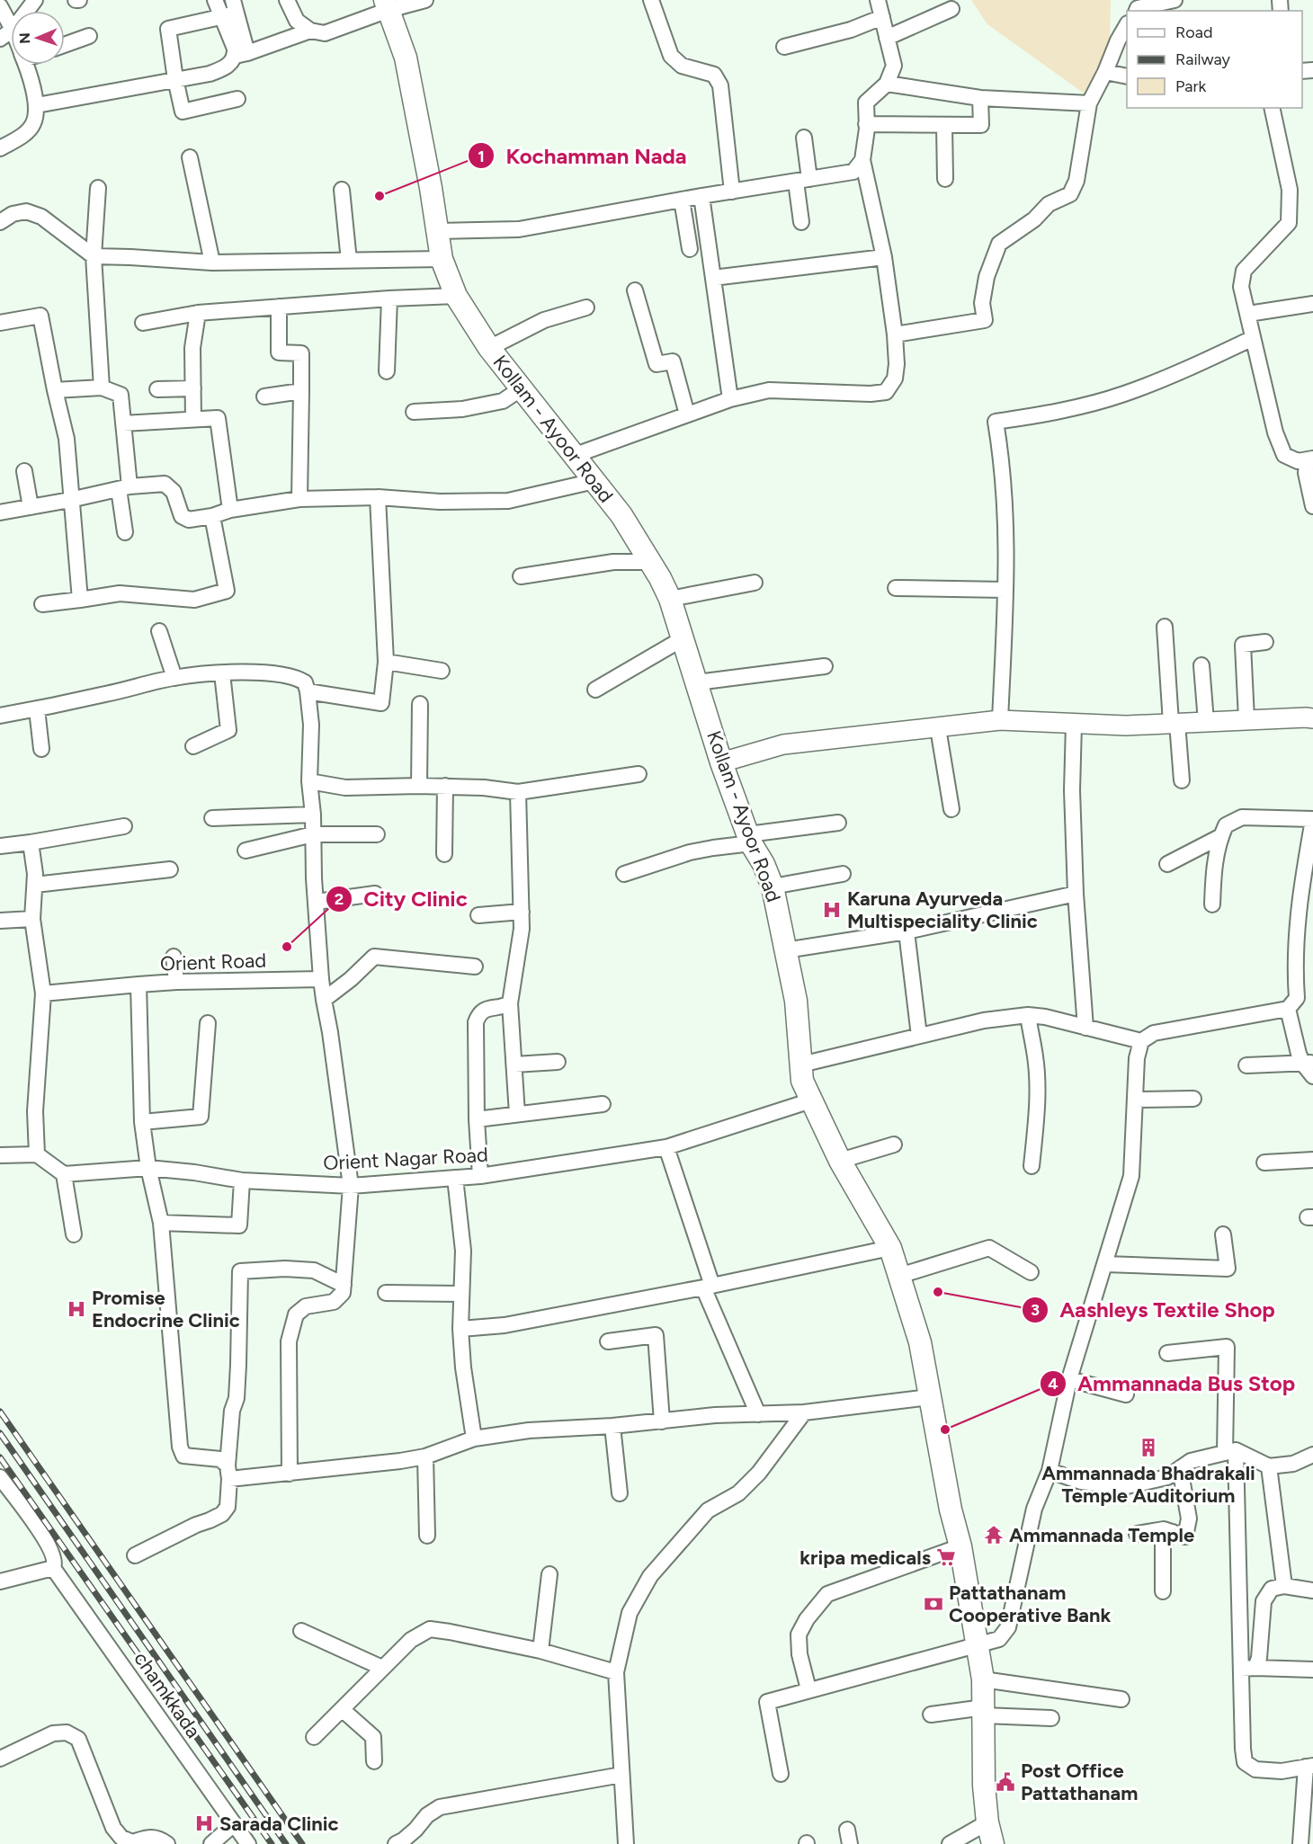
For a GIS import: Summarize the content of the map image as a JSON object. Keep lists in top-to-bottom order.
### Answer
{
  "streets": {
    "main road": ["Kollam - Ayoor Road"],
    "street": ["Orient Road", "Orient Nagar Road", "chamkkada"]
  },
  "crossings": [
    ["Kollam - Ayoor Road", "Orient Nagar Road"]
  ],
  "places": {
    "other": [
      "Kochamman Nada",
      "City Clinic",
      "Aashleys Textile Shop",
      "Ammannada Bus Stop"
    ],
    "hospital": ["Karuna Ayurveda Multispeciality Clinic", "Promise Endocrine Clinic", "Sarada Clinic"],
    "building": ["Ammannada Bhadrakali Temple Auditorium"],
    "temple": ["Ammannada Temple"],
    "supermarket": ["kripa medicals"],
    "bank": ["Pattathanam Cooperative Bank"],
    "public building": ["Post Office Pattathanam"]
  },
  "legend": ["Road", "Railway", "Park"],
  "north": "left"
}
